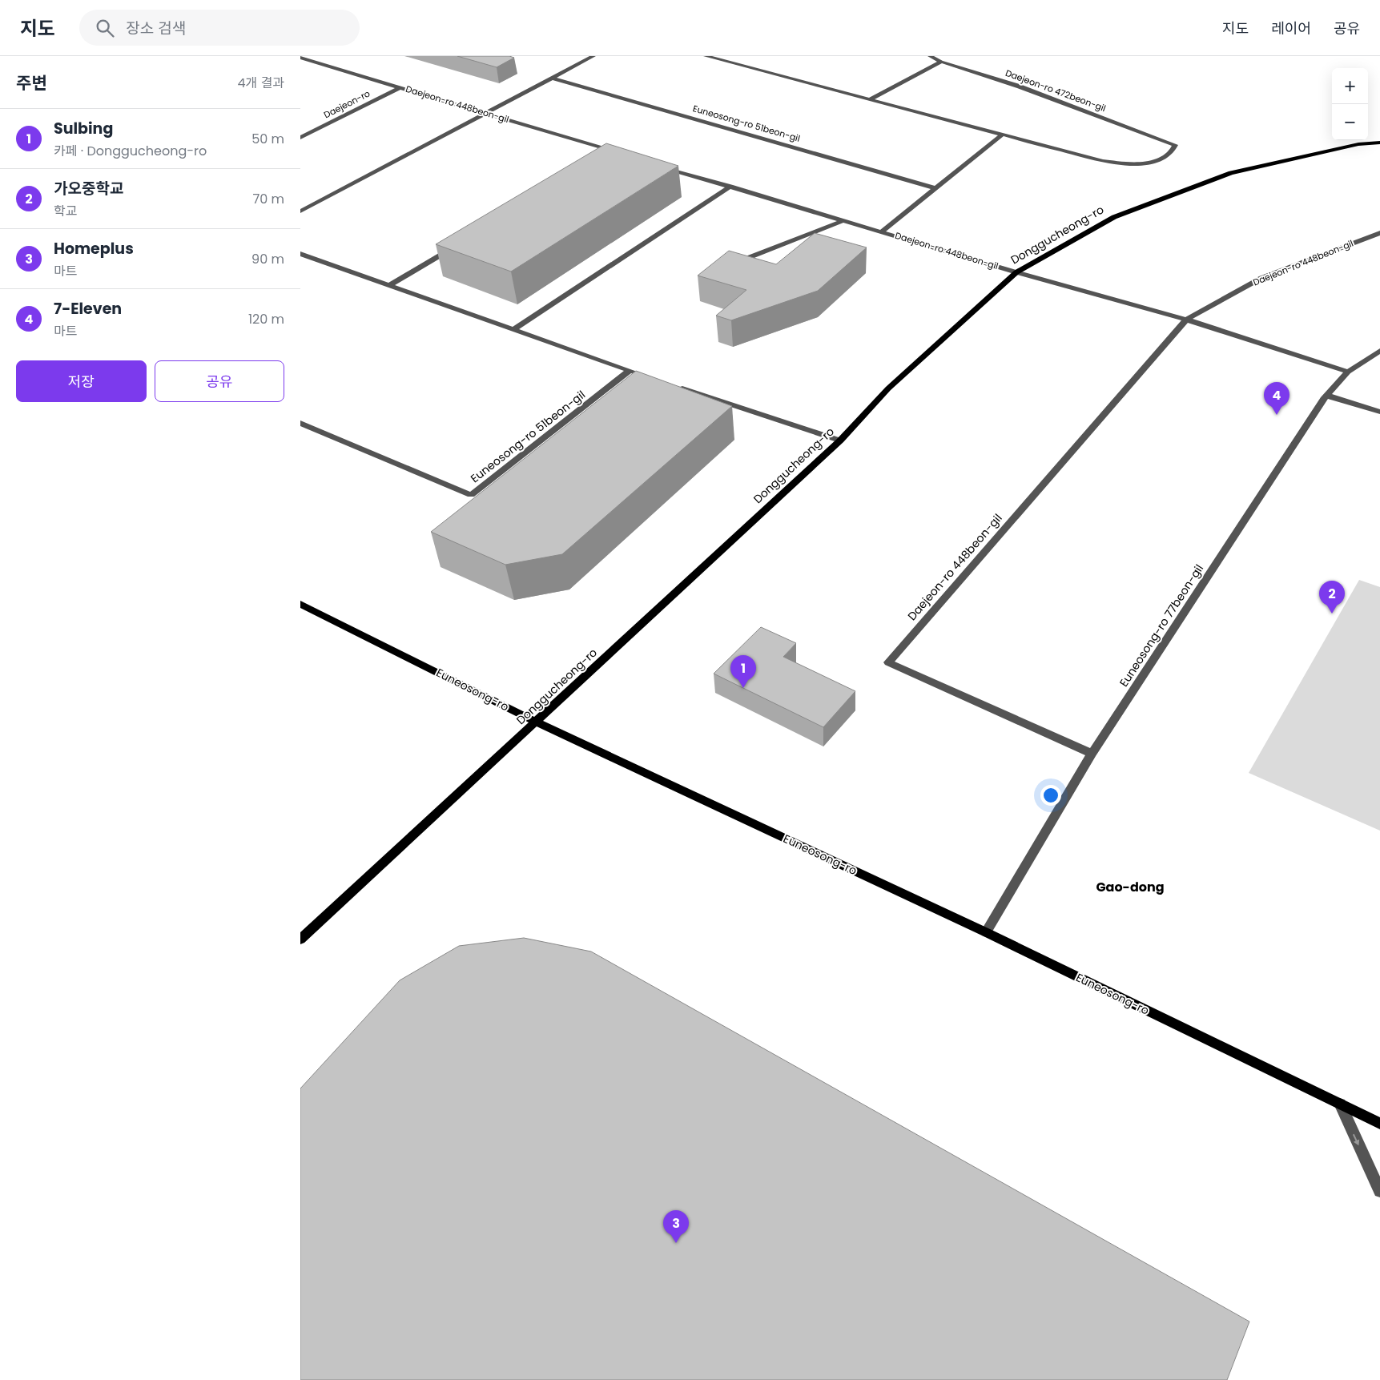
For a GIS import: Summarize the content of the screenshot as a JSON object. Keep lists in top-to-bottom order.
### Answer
{
  "streets": {
    "main road": ["Donggucheong-ro", "Euneosong-ro"],
    "street": [
      "Daejeon-ro 472beon-gil",
      "Daejeon-ro",
      "Daejeon-ro 448beon-gil",
      "Euneosong-ro 51beon-gil",
      "Euneosong-ro 77beon-gil"
    ]
  },
  "crossings": [
    ["Daejeon-ro", "Daejeon-ro 448beon-gil"],
    ["Daejeon-ro 448beon-gil", "Donggucheong-ro"],
    ["Daejeon-ro 448beon-gil", "Euneosong-ro 77beon-gil"],
    ["Donggucheong-ro", "Euneosong-ro"],
    ["Euneosong-ro 77beon-gil", "Euneosong-ro"]
  ],
  "districts": ["Gao-dong"],
  "page": {
    "header": "지도",
    "search": "장소 검색",
    "nav": ["지도", "레이어", "공유"],
    "heading": ["주변", "4개 결과"],
    "map_buttons": ["+", "−"],
    "list": [
      {
        "mark": "1",
        "name": "Sulbing",
        "note": "카페 · Donggucheong-ro",
        "value": "50 m"
      },
      {
        "mark": "2",
        "name": "가오중학교",
        "note": "학교",
        "value": "70 m"
      },
      {
        "mark": "3",
        "name": "Homeplus",
        "note": "마트",
        "value": "90 m"
      },
      {
        "mark": "4",
        "name": "7-Eleven",
        "note": "마트",
        "value": "120 m"
      }
    ],
    "buttons": ["저장", "공유"],
    "pins": [
      "4",
      "2",
      "1",
      "3"
    ]
  }
}
